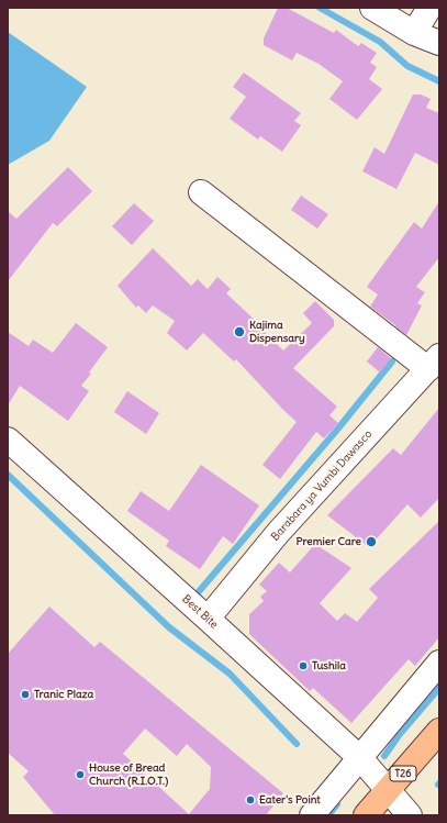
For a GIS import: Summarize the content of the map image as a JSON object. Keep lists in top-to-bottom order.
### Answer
{
  "streets": {
    "highway": ["T26"],
    "street": ["Barabara ya Vumbi Dawasco", "Best Bite"]
  },
  "crossings": [
    ["Barabara ya Vumbi Dawasco", "Best Bite"],
    ["Best Bite", "T26"]
  ],
  "places": [
    "Kajima Dispensary",
    "Premier Care",
    "Tushila",
    "Tranic Plaza",
    "House of Bread Church (R.I.O.T.)",
    "Eater's Point"
  ]
}
